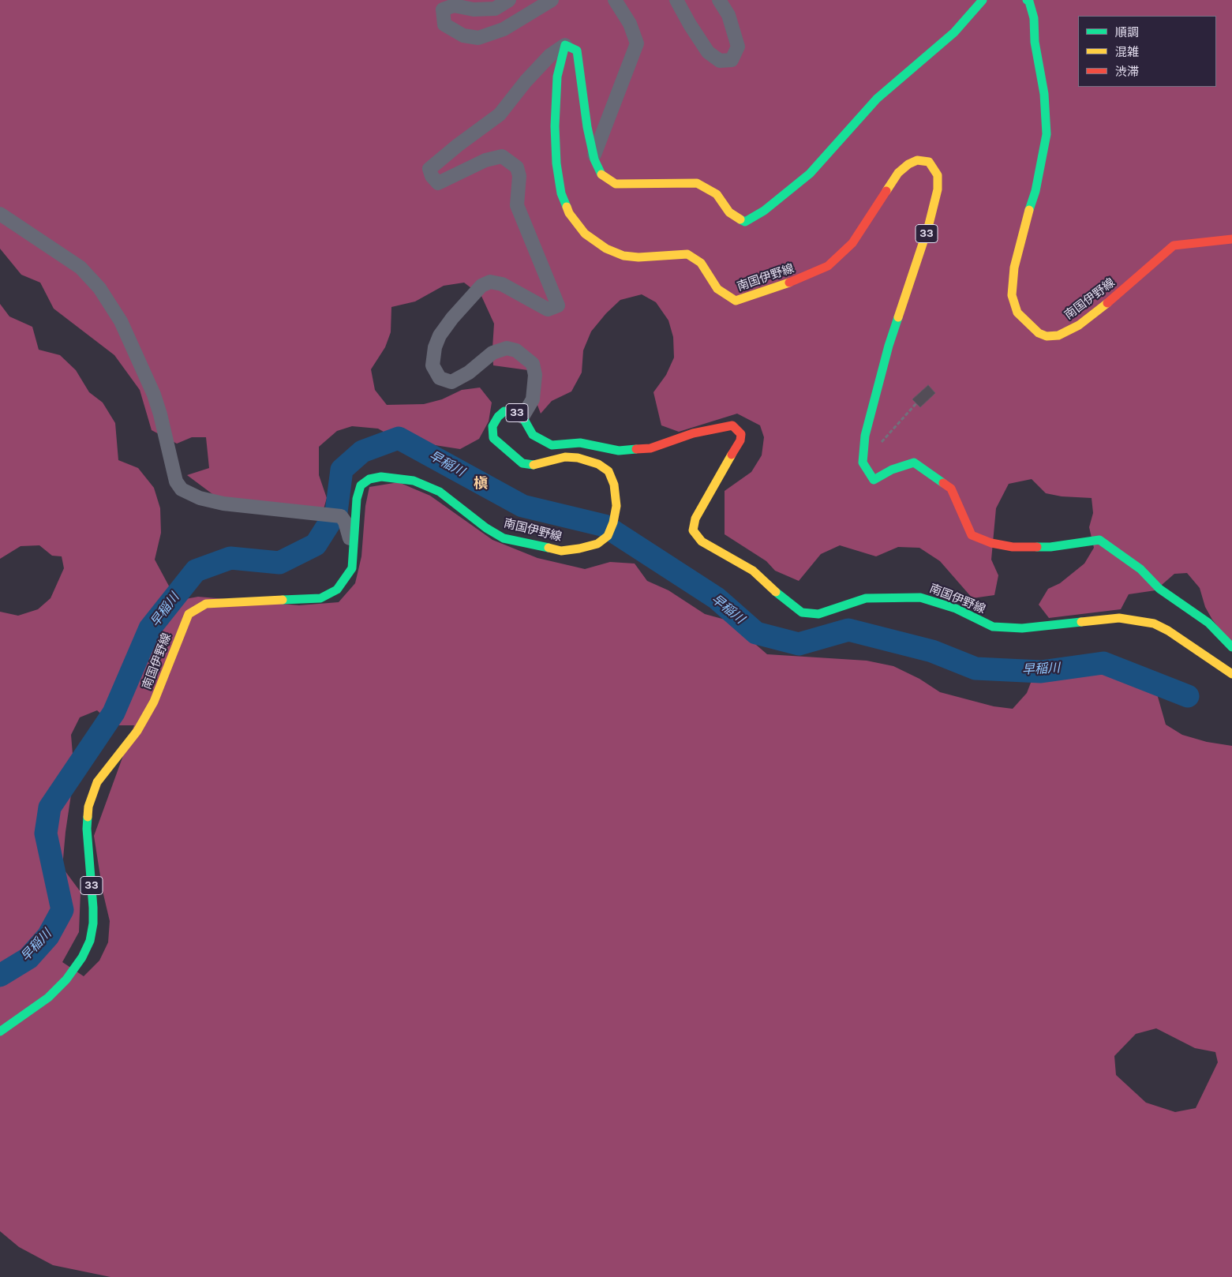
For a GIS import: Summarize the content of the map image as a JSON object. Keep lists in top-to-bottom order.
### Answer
{
  "streets": {
    "main road": ["33", "南国伊野線"]
  },
  "districts": ["槇"],
  "water": ["早稲川"],
  "legend": ["順調", "混雑", "渋滞"]
}
